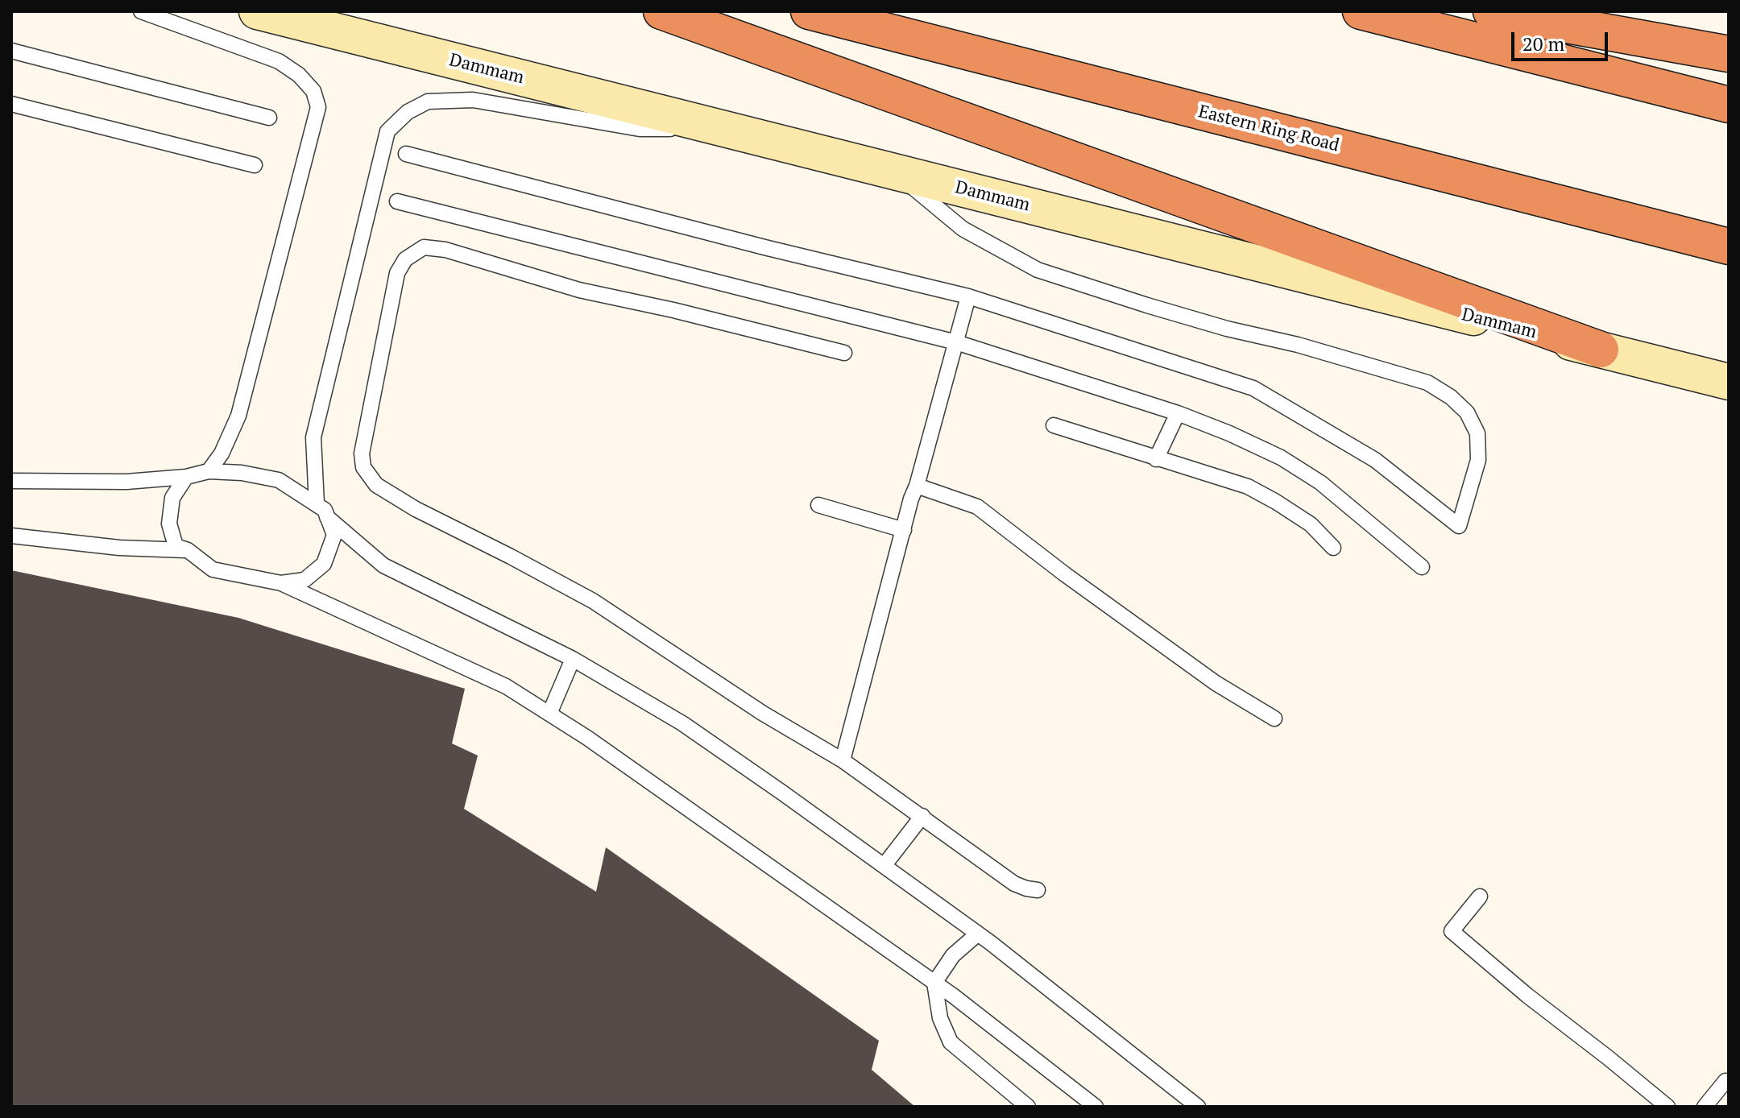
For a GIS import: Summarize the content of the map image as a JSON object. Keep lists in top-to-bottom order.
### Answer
{
  "streets": {
    "highway": ["Eastern Ring Road"],
    "street": ["Dammam"]
  },
  "scale_bar": "20 m"
}
